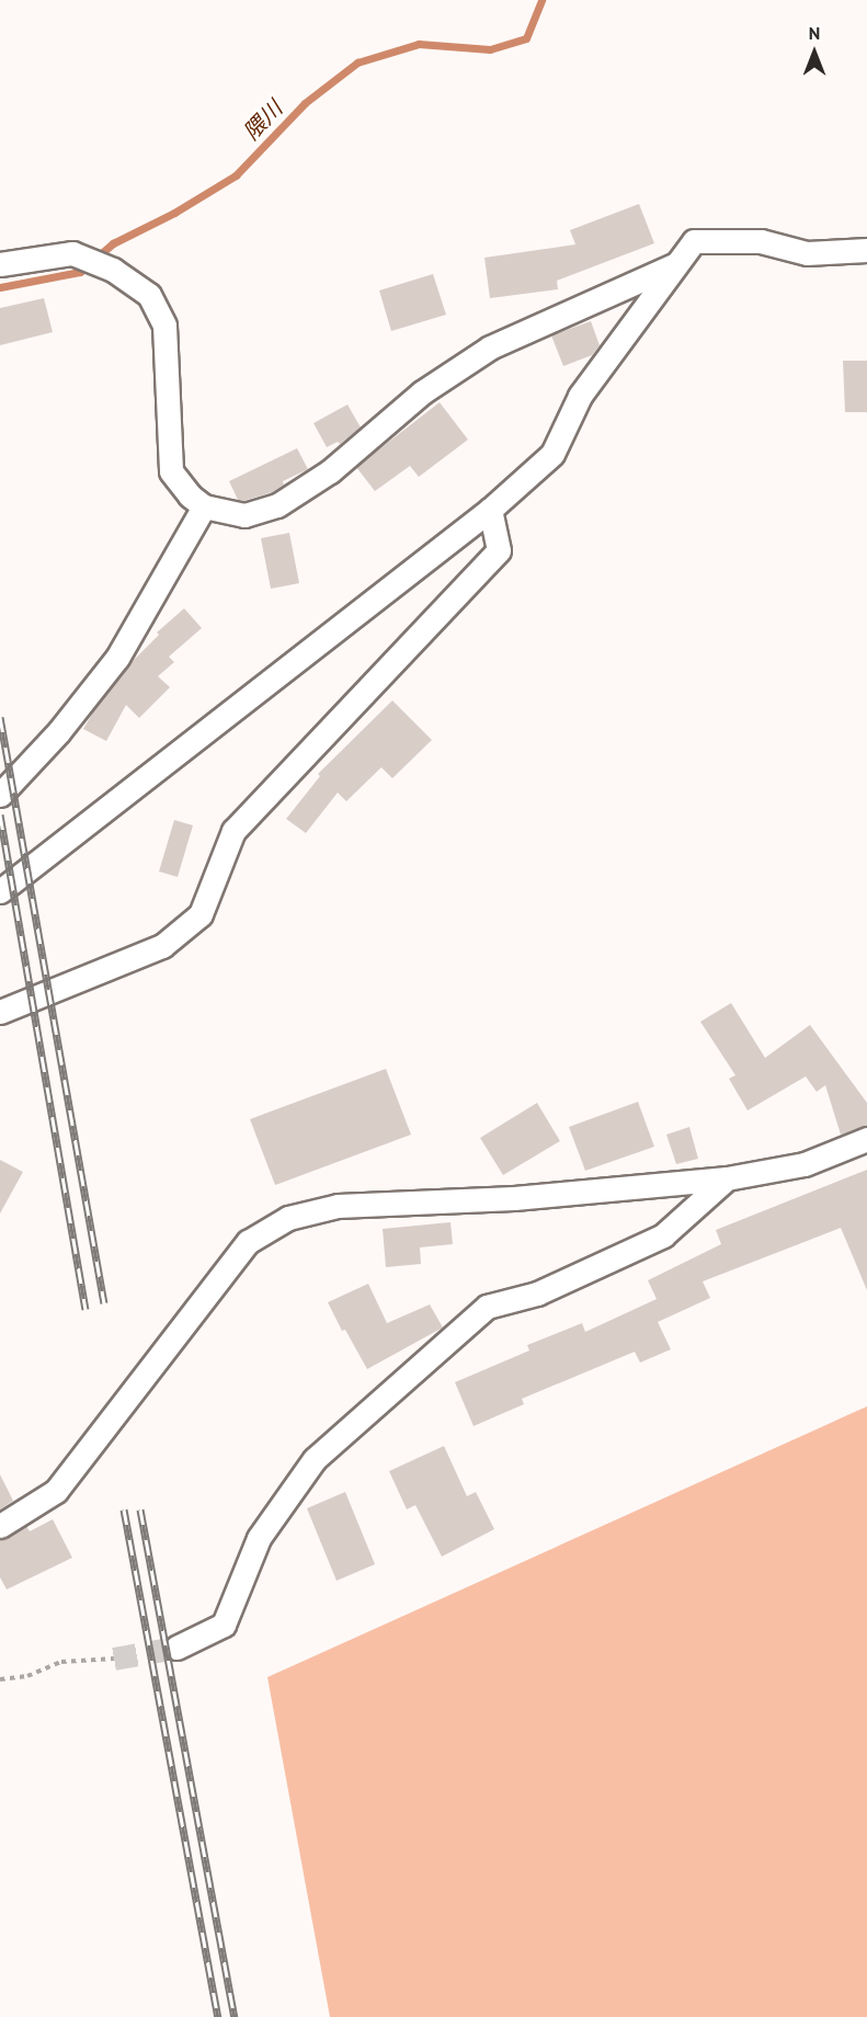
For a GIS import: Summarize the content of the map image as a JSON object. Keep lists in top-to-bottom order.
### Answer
{
  "water": ["隈川"],
  "north": "top"
}
